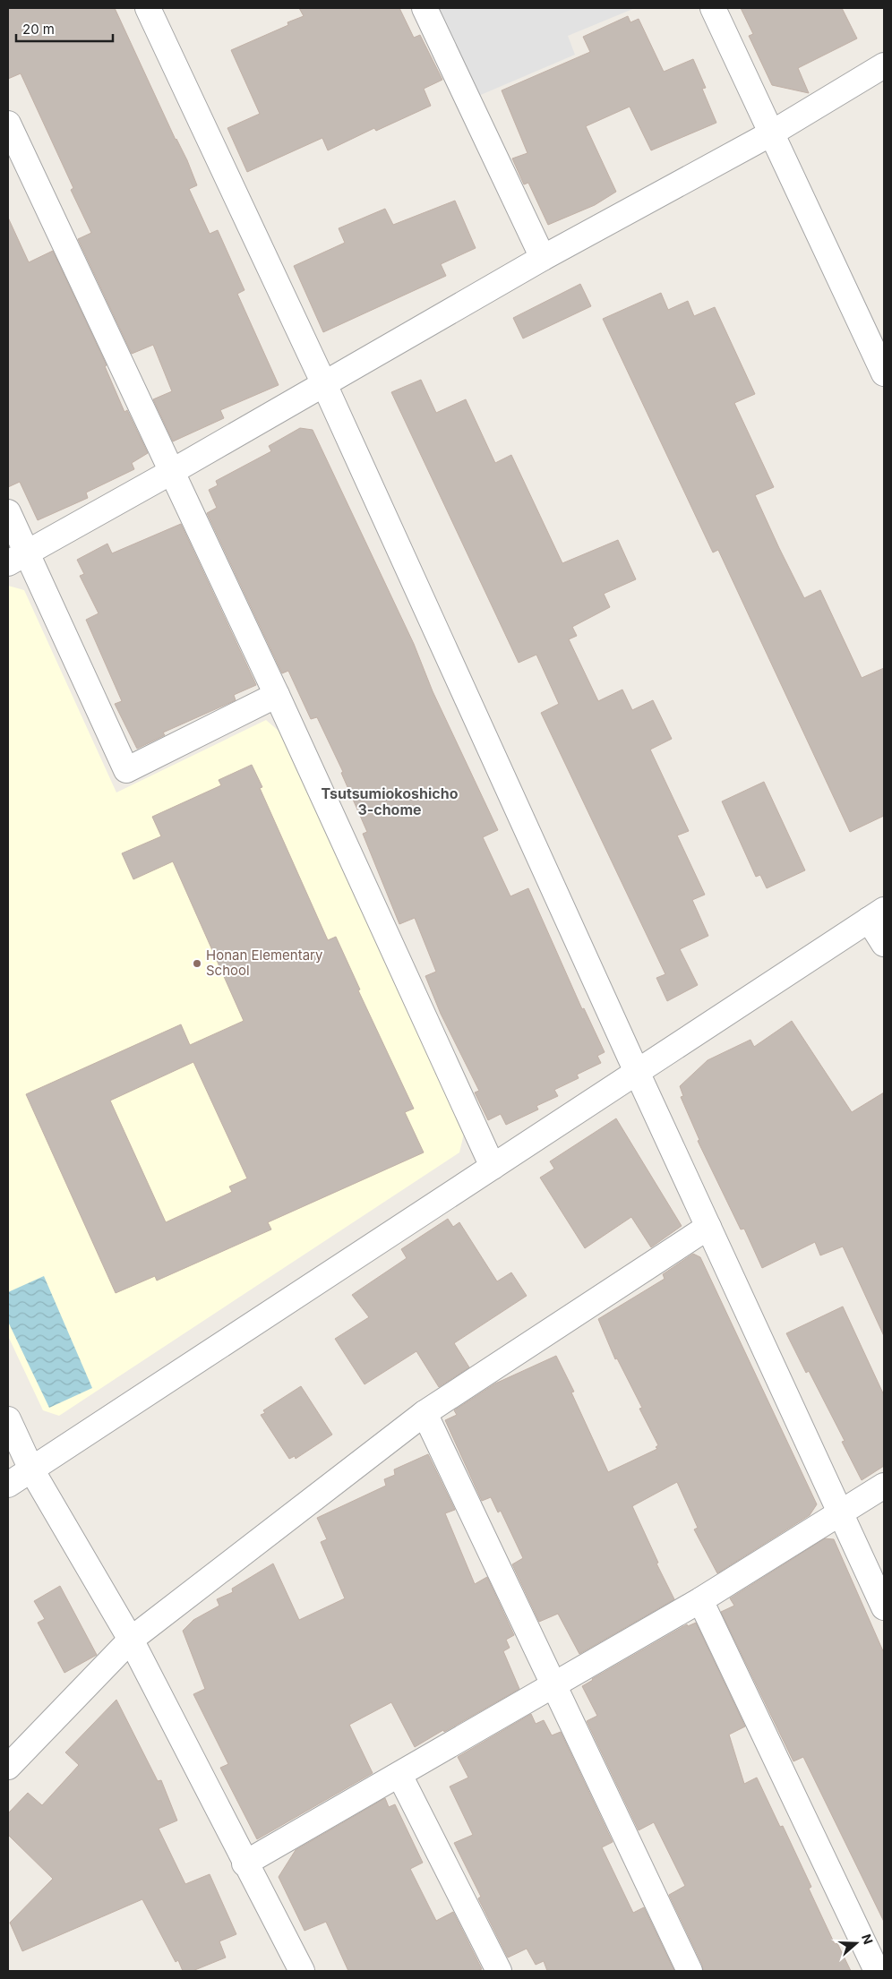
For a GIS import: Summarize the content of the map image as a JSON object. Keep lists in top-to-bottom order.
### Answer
{
  "districts": ["Tsutsumiokoshicho 3-chome"],
  "places": ["Honan Elementary School"],
  "scale_bar": "20 m",
  "north": "right"
}
